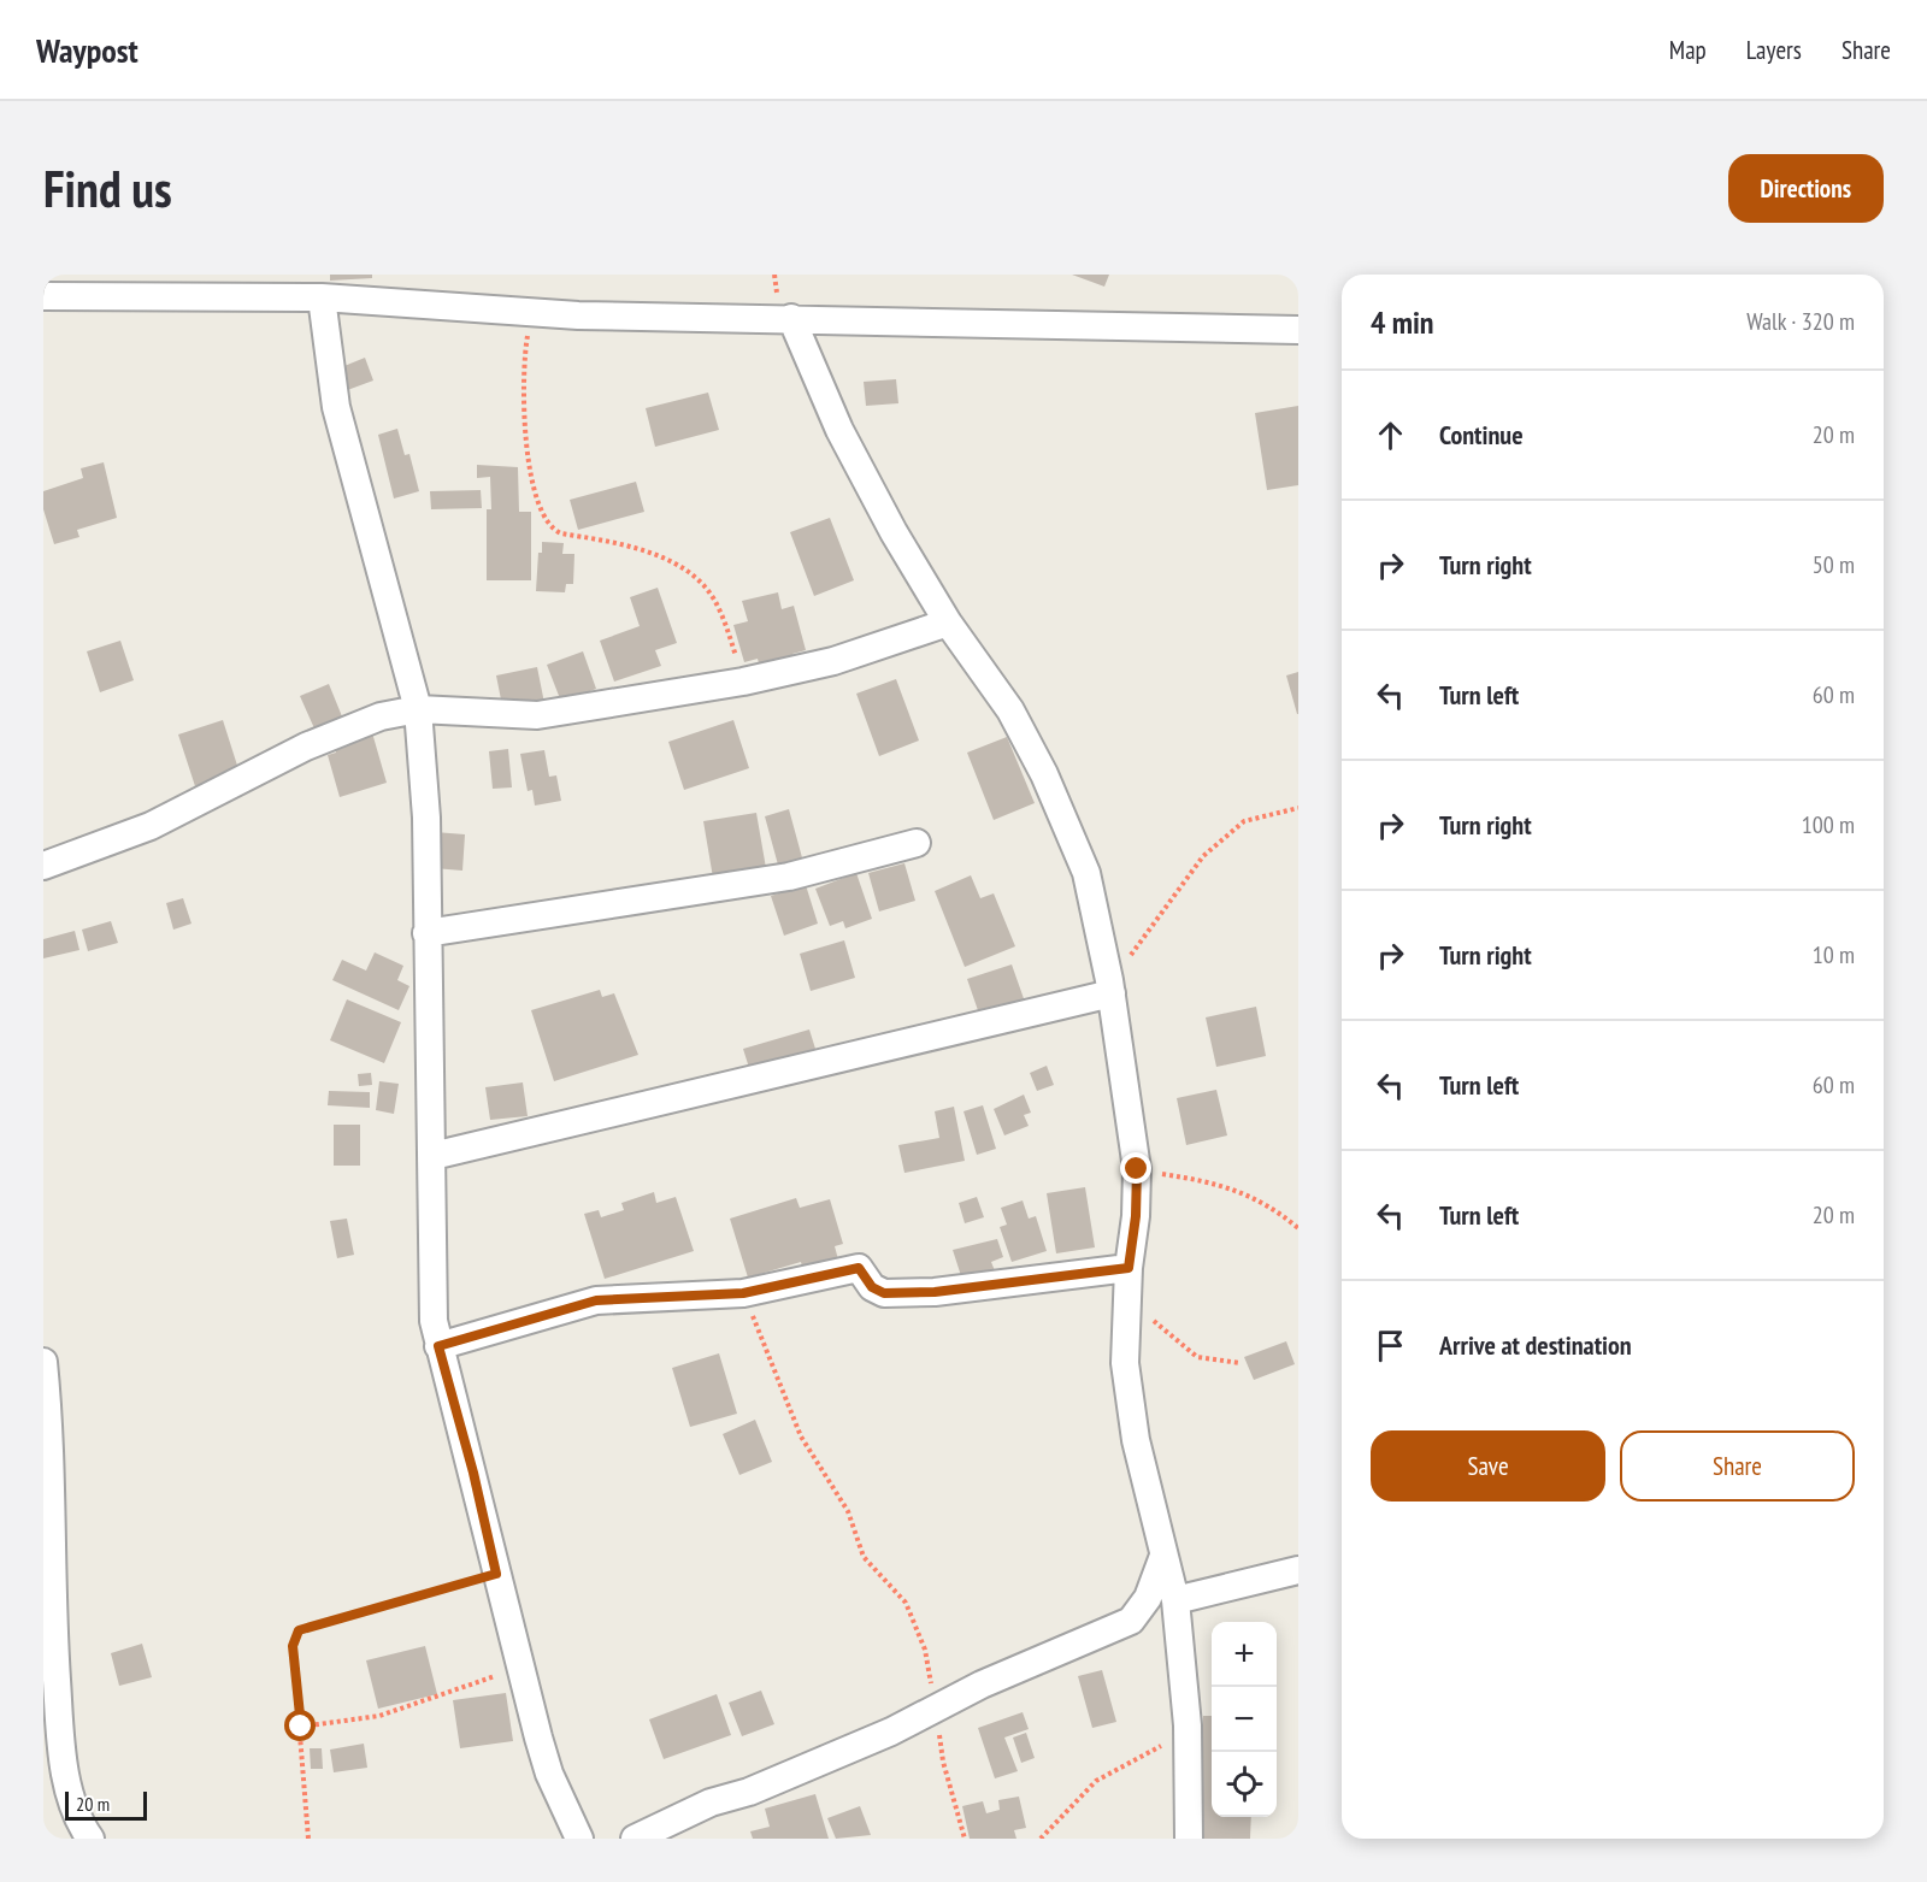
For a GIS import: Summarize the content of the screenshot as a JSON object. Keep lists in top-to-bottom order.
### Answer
{
  "scale_bar": "20 m",
  "page": {
    "header": "Waypost",
    "nav": ["Map", "Layers", "Share"],
    "buttons": [
      "Directions",
      ["Save", "Share"]
    ],
    "title": "Find us",
    "heading": ["4 min", "Walk · 320 m"],
    "list": [
      ["Continue", "20 m"],
      ["Turn right", "50 m"],
      ["Turn left", "60 m"],
      ["Turn right", "100 m"],
      ["Turn right", "10 m"],
      ["Turn left", "60 m"],
      ["Turn left", "20 m"],
      "Arrive at destination"
    ],
    "map_buttons": ["+", "−"],
    "scale": "20 m"
  }
}
